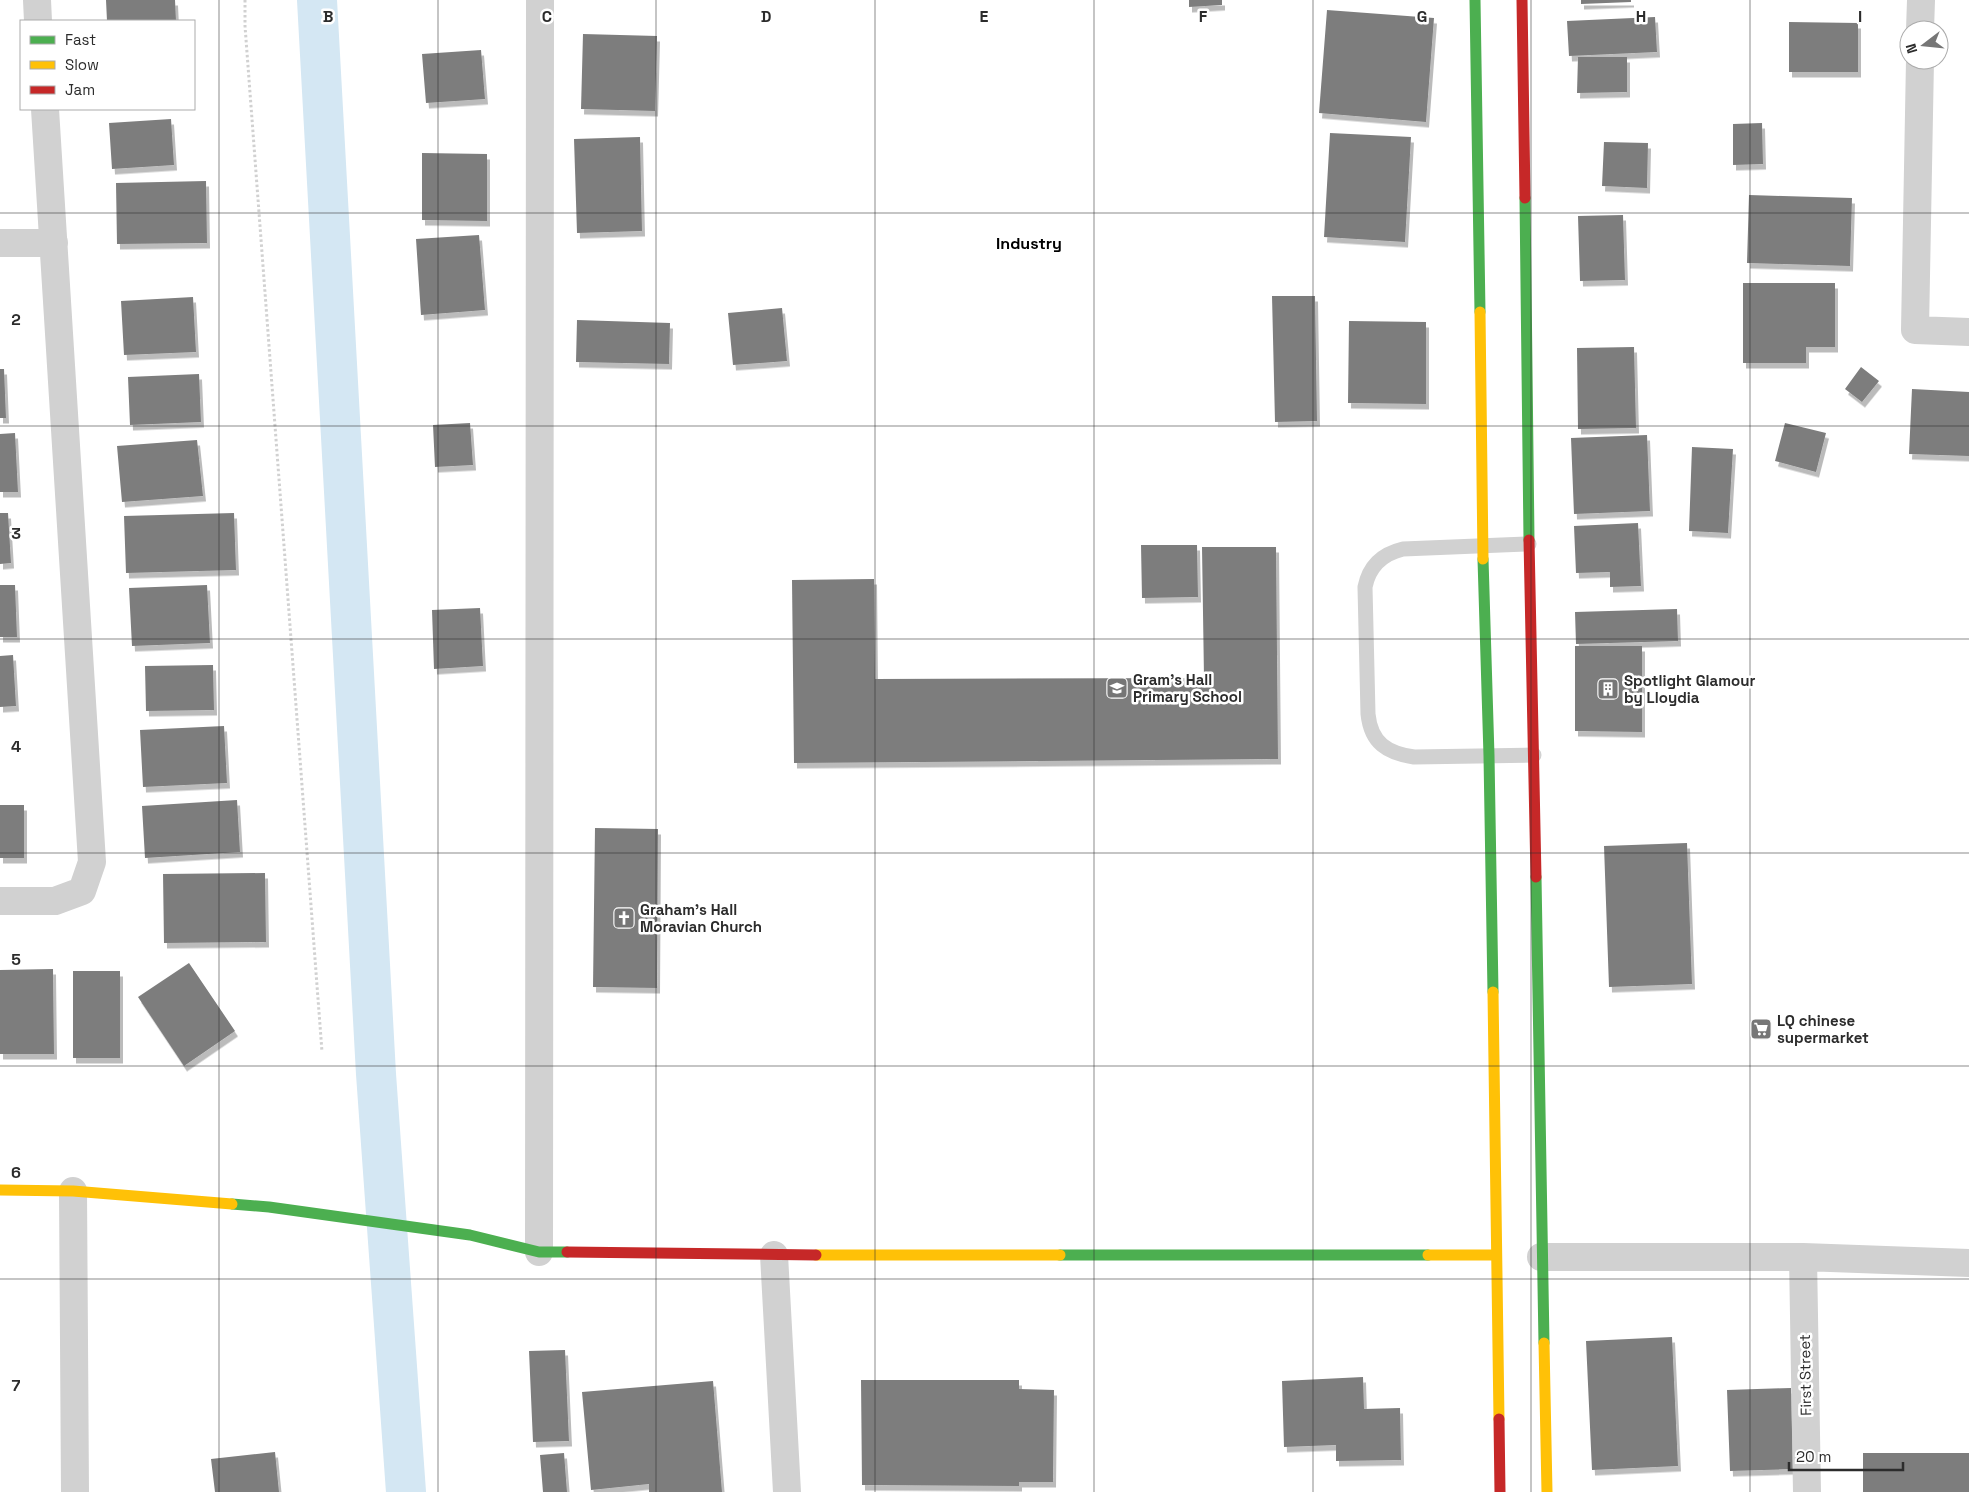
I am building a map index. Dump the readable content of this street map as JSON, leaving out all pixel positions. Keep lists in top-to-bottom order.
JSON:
{
  "streets": {
    "street": ["First Street"]
  },
  "districts": ["Industry"],
  "places": {
    "school or university": ["Gram's Hall Primary School"],
    "building": ["Spotlight Glamour by Lloydia"],
    "church": ["Graham's Hall Moravian Church"],
    "supermarket": ["LQ chinese supermarket"]
  },
  "legend": ["Fast", "Slow", "Jam"],
  "scale_bar": "20 m",
  "north": "left",
  "grid": {
    "columns": [
      "B",
      "C",
      "D",
      "E",
      "F",
      "G",
      "H",
      "I"
    ],
    "rows": [
      "2",
      "3",
      "4",
      "5",
      "6",
      "7"
    ]
  }
}
